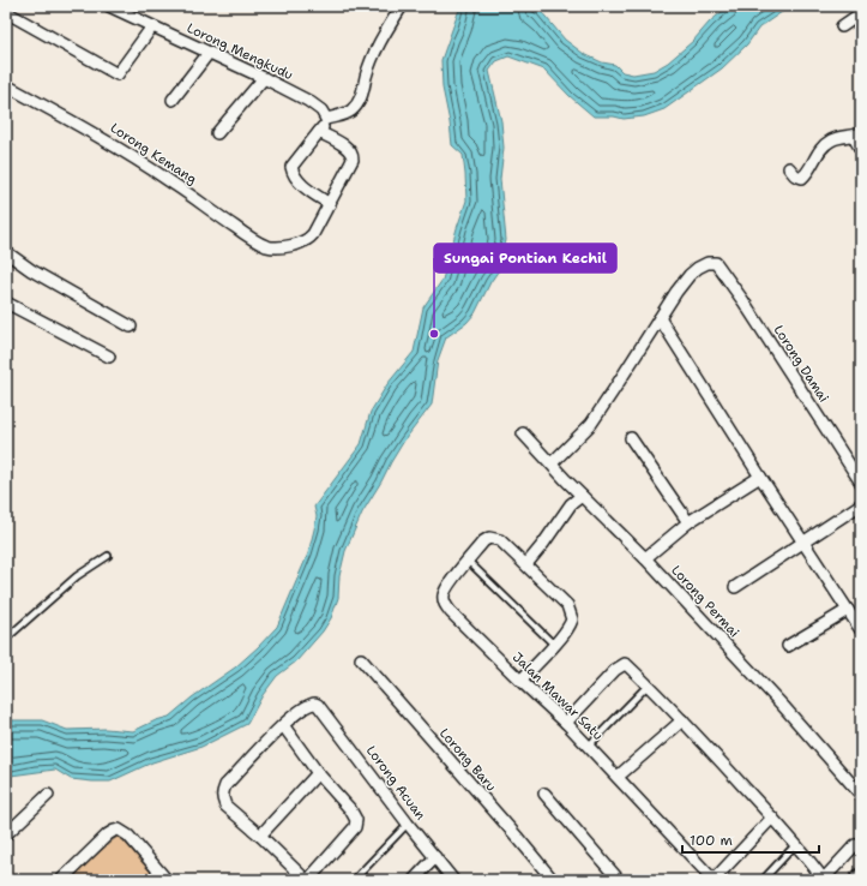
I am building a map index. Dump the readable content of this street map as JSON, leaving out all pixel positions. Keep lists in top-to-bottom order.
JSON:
{
  "streets": {
    "street": [
      "Lorong Mengkudu",
      "Lorong Kemang",
      "Lorong Damai",
      "Lorong Permai",
      "Jalan Mawar Satu",
      "Lorong Baru",
      "Lorong Acuan"
    ]
  },
  "places": ["Sungai Pontian Kechil"],
  "scale_bar": "100 m"
}
